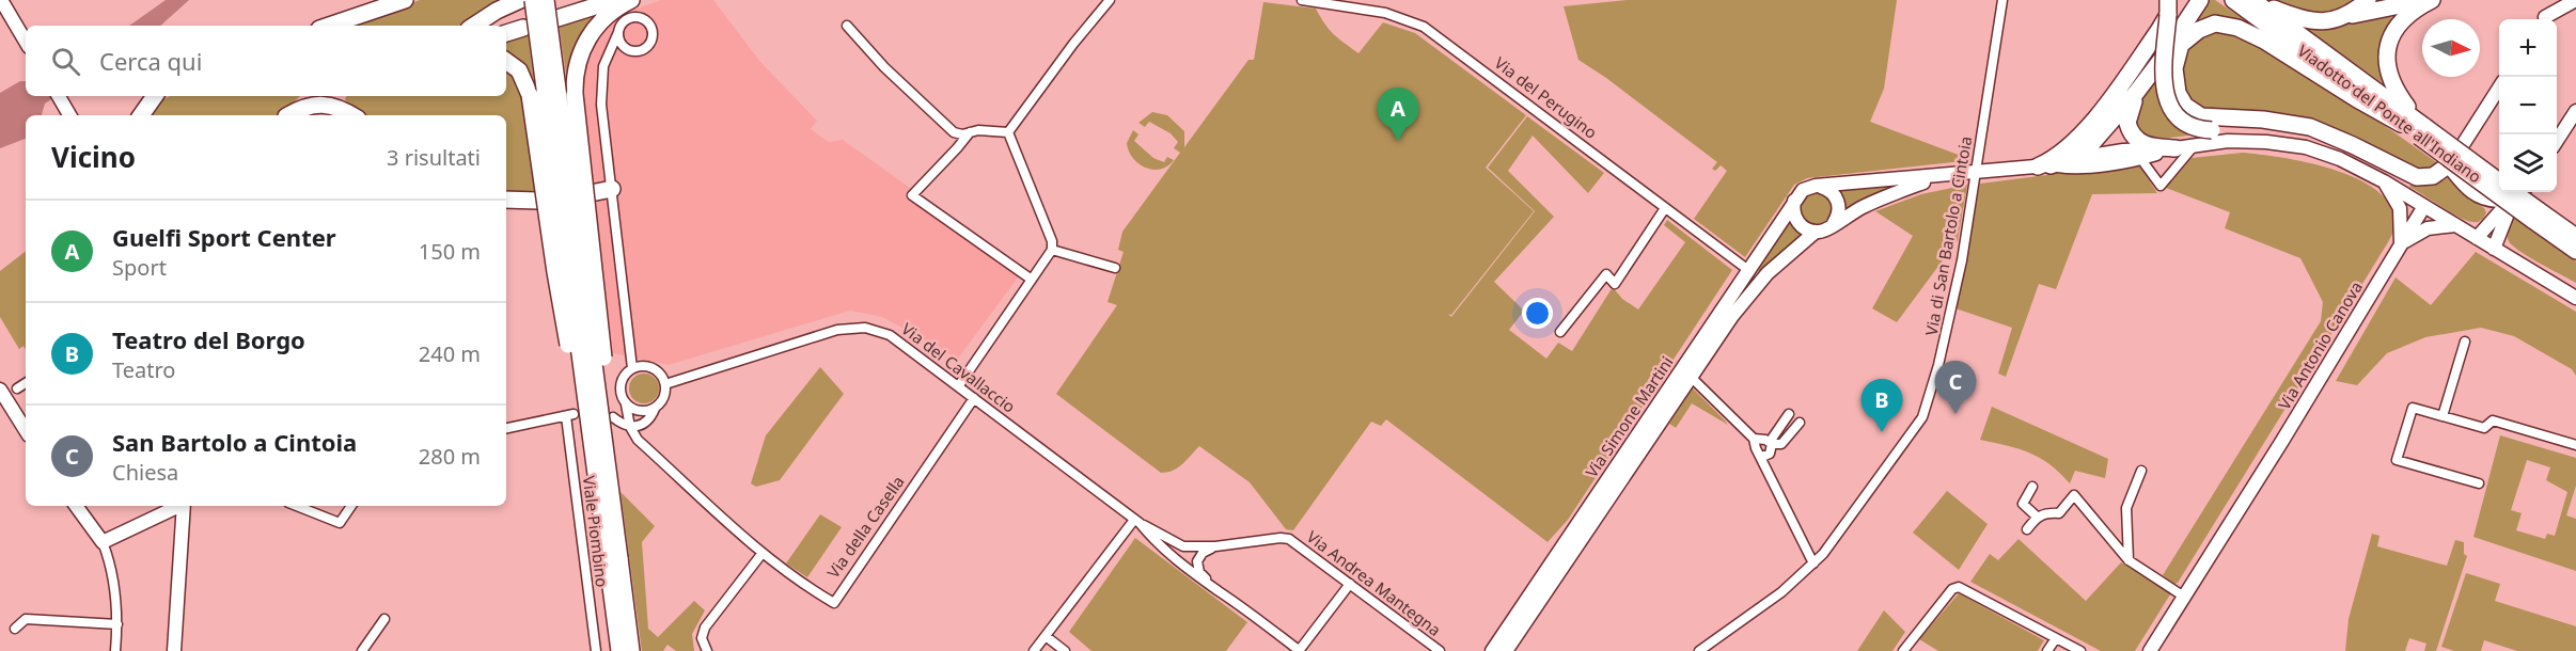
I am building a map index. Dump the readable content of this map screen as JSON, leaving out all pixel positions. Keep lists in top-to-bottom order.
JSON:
{
  "streets": {
    "highway": ["Viadotto del Ponte all'Indiano"],
    "street": [
      "Via del Perugino",
      "Via di San Bartolo a Cintoia",
      "Via Antonio Canova",
      "Via del Cavallaccio",
      "Via Simone Martini",
      "Via della Casella",
      "Viale Piombino",
      "Via Andrea Mantegna"
    ]
  },
  "crossings": [
    ["Via del Perugino", "Via Simone Martini"],
    ["Via di San Bartolo a Cintoia", "Via Simone Martini"],
    ["Via Antonio Canova", "Via Simone Martini"],
    ["Via del Cavallaccio", "Via della Casella"],
    ["Via del Cavallaccio", "Via Andrea Mantegna"]
  ],
  "north": "right",
  "page": {
    "map_buttons": ["+", "−"],
    "search": "Cerca qui",
    "pins": ["A", "C", "B"],
    "heading": ["Vicino", "3 risultati"],
    "list": [
      {
        "mark": "A",
        "name": "Guelfi Sport Center",
        "note": "Sport",
        "value": "150 m"
      },
      {
        "mark": "B",
        "name": "Teatro del Borgo",
        "note": "Teatro",
        "value": "240 m"
      },
      {
        "mark": "C",
        "name": "San Bartolo a Cintoia",
        "note": "Chiesa",
        "value": "280 m"
      }
    ]
  }
}
